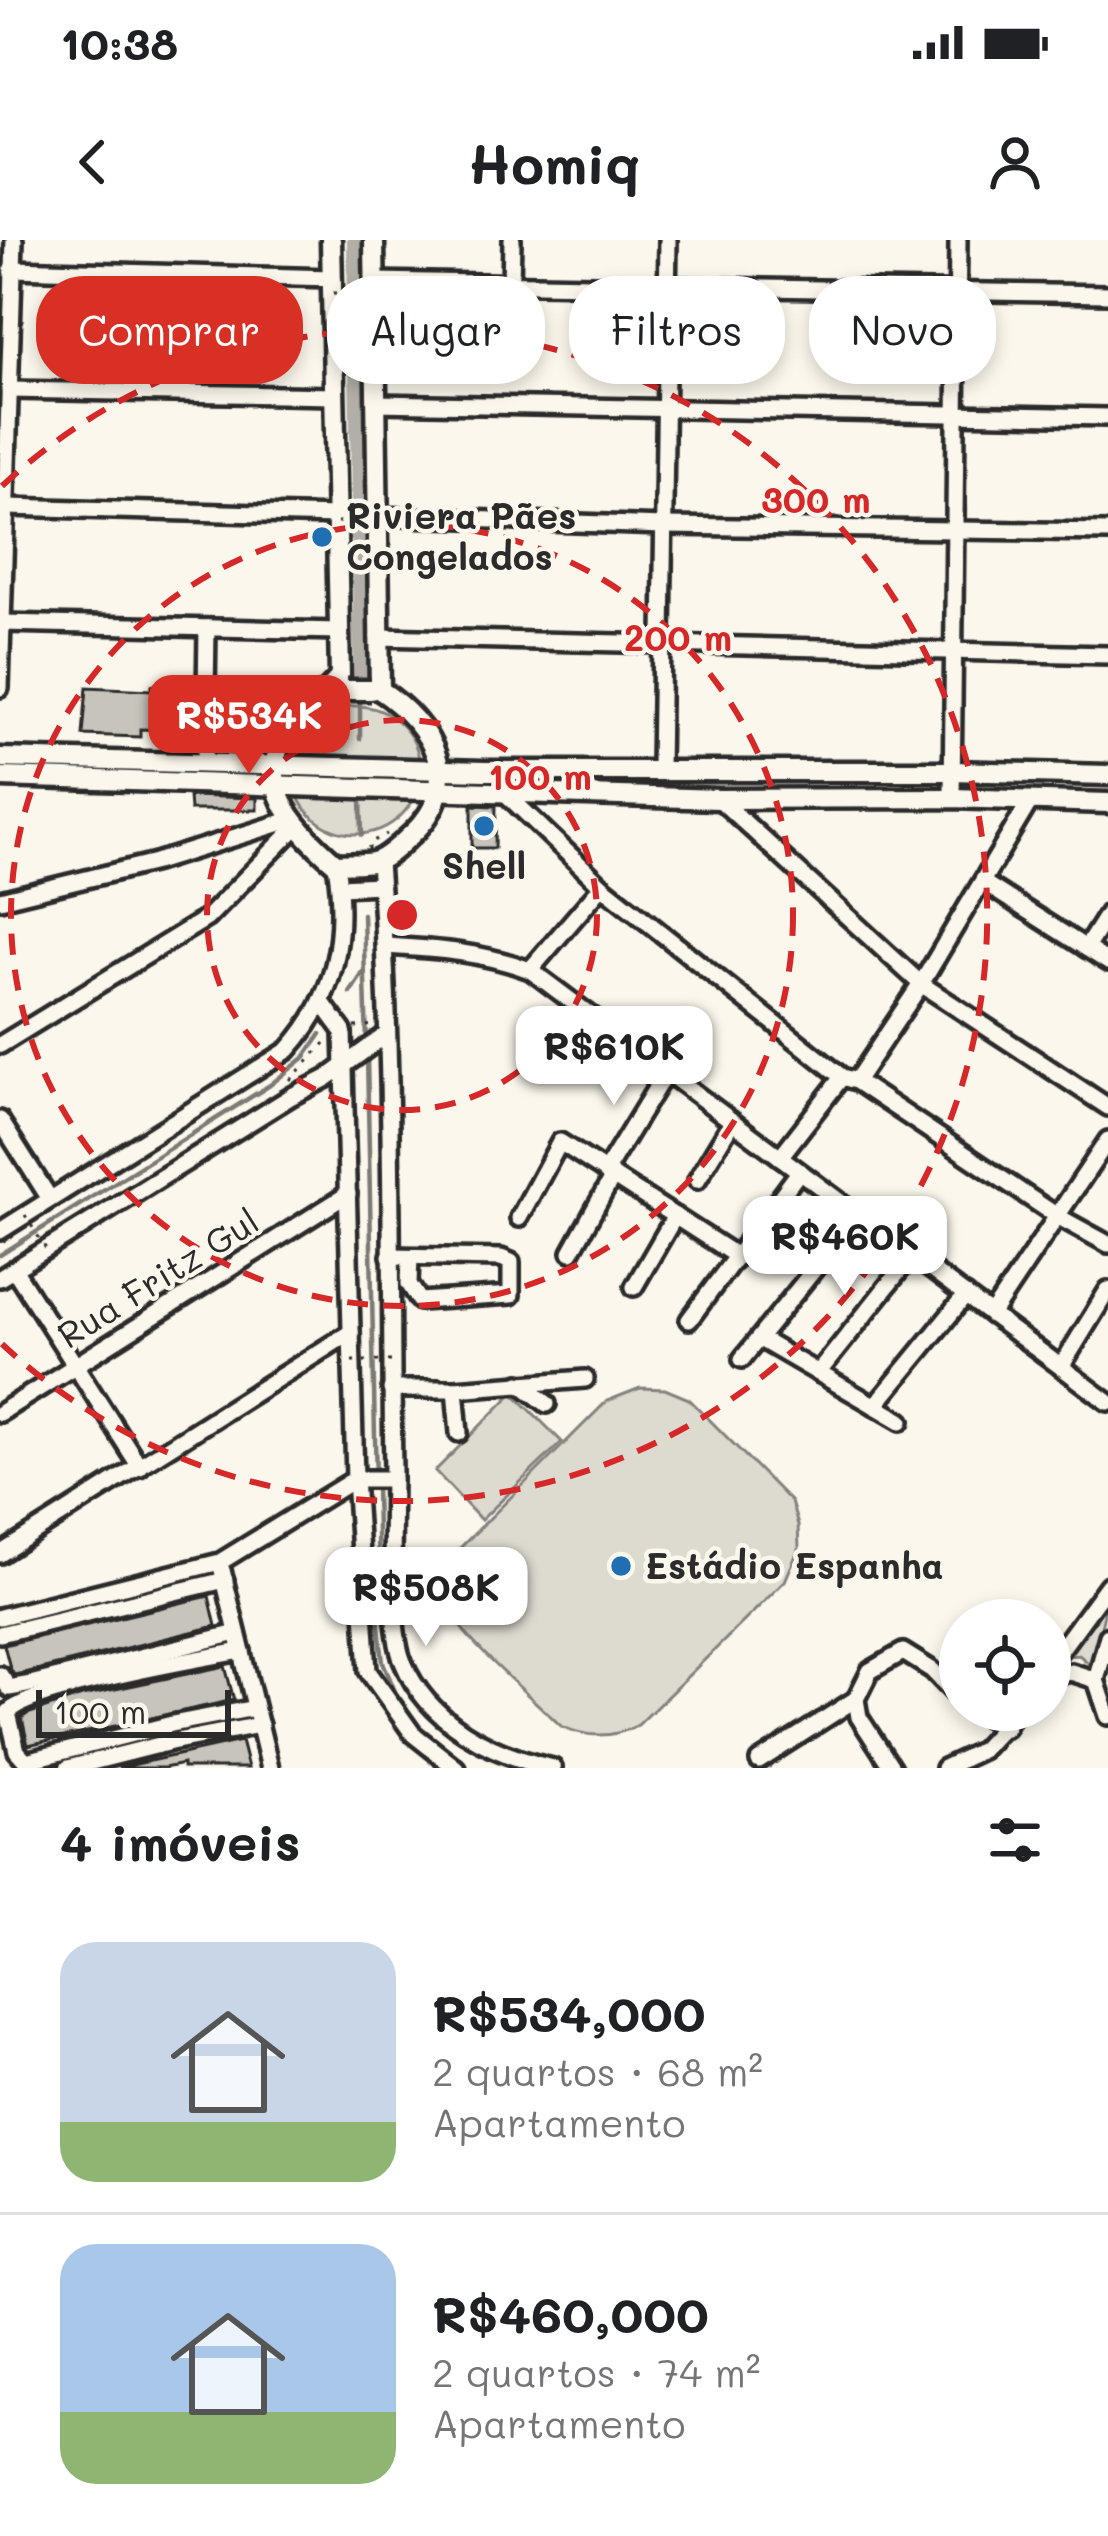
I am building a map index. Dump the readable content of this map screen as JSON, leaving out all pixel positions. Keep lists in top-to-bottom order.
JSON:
{
  "streets": {
    "street": ["Rua Fritz Gul"]
  },
  "places": ["Riviera Pães Congelados", "Shell", "Estádio Espanha"],
  "scale_bar": "100 m",
  "page": {
    "status": "10:38",
    "header": "Homiq",
    "chip": [
      "Comprar",
      "Alugar",
      "Filtros",
      "Novo"
    ],
    "price": [
      "R$534K",
      "R$610K",
      "R$460K",
      "R$508K"
    ],
    "scale": "100 m",
    "heading": "4 imóveis",
    "list": [
      {
        "name": "R$534,000",
        "note": "2 quartos · 68 m² · Apartamento"
      },
      {
        "name": "R$460,000",
        "note": "2 quartos · 74 m² · Apartamento"
      }
    ]
  },
  "rings": ["300 m", "200 m", "100 m"]
}
